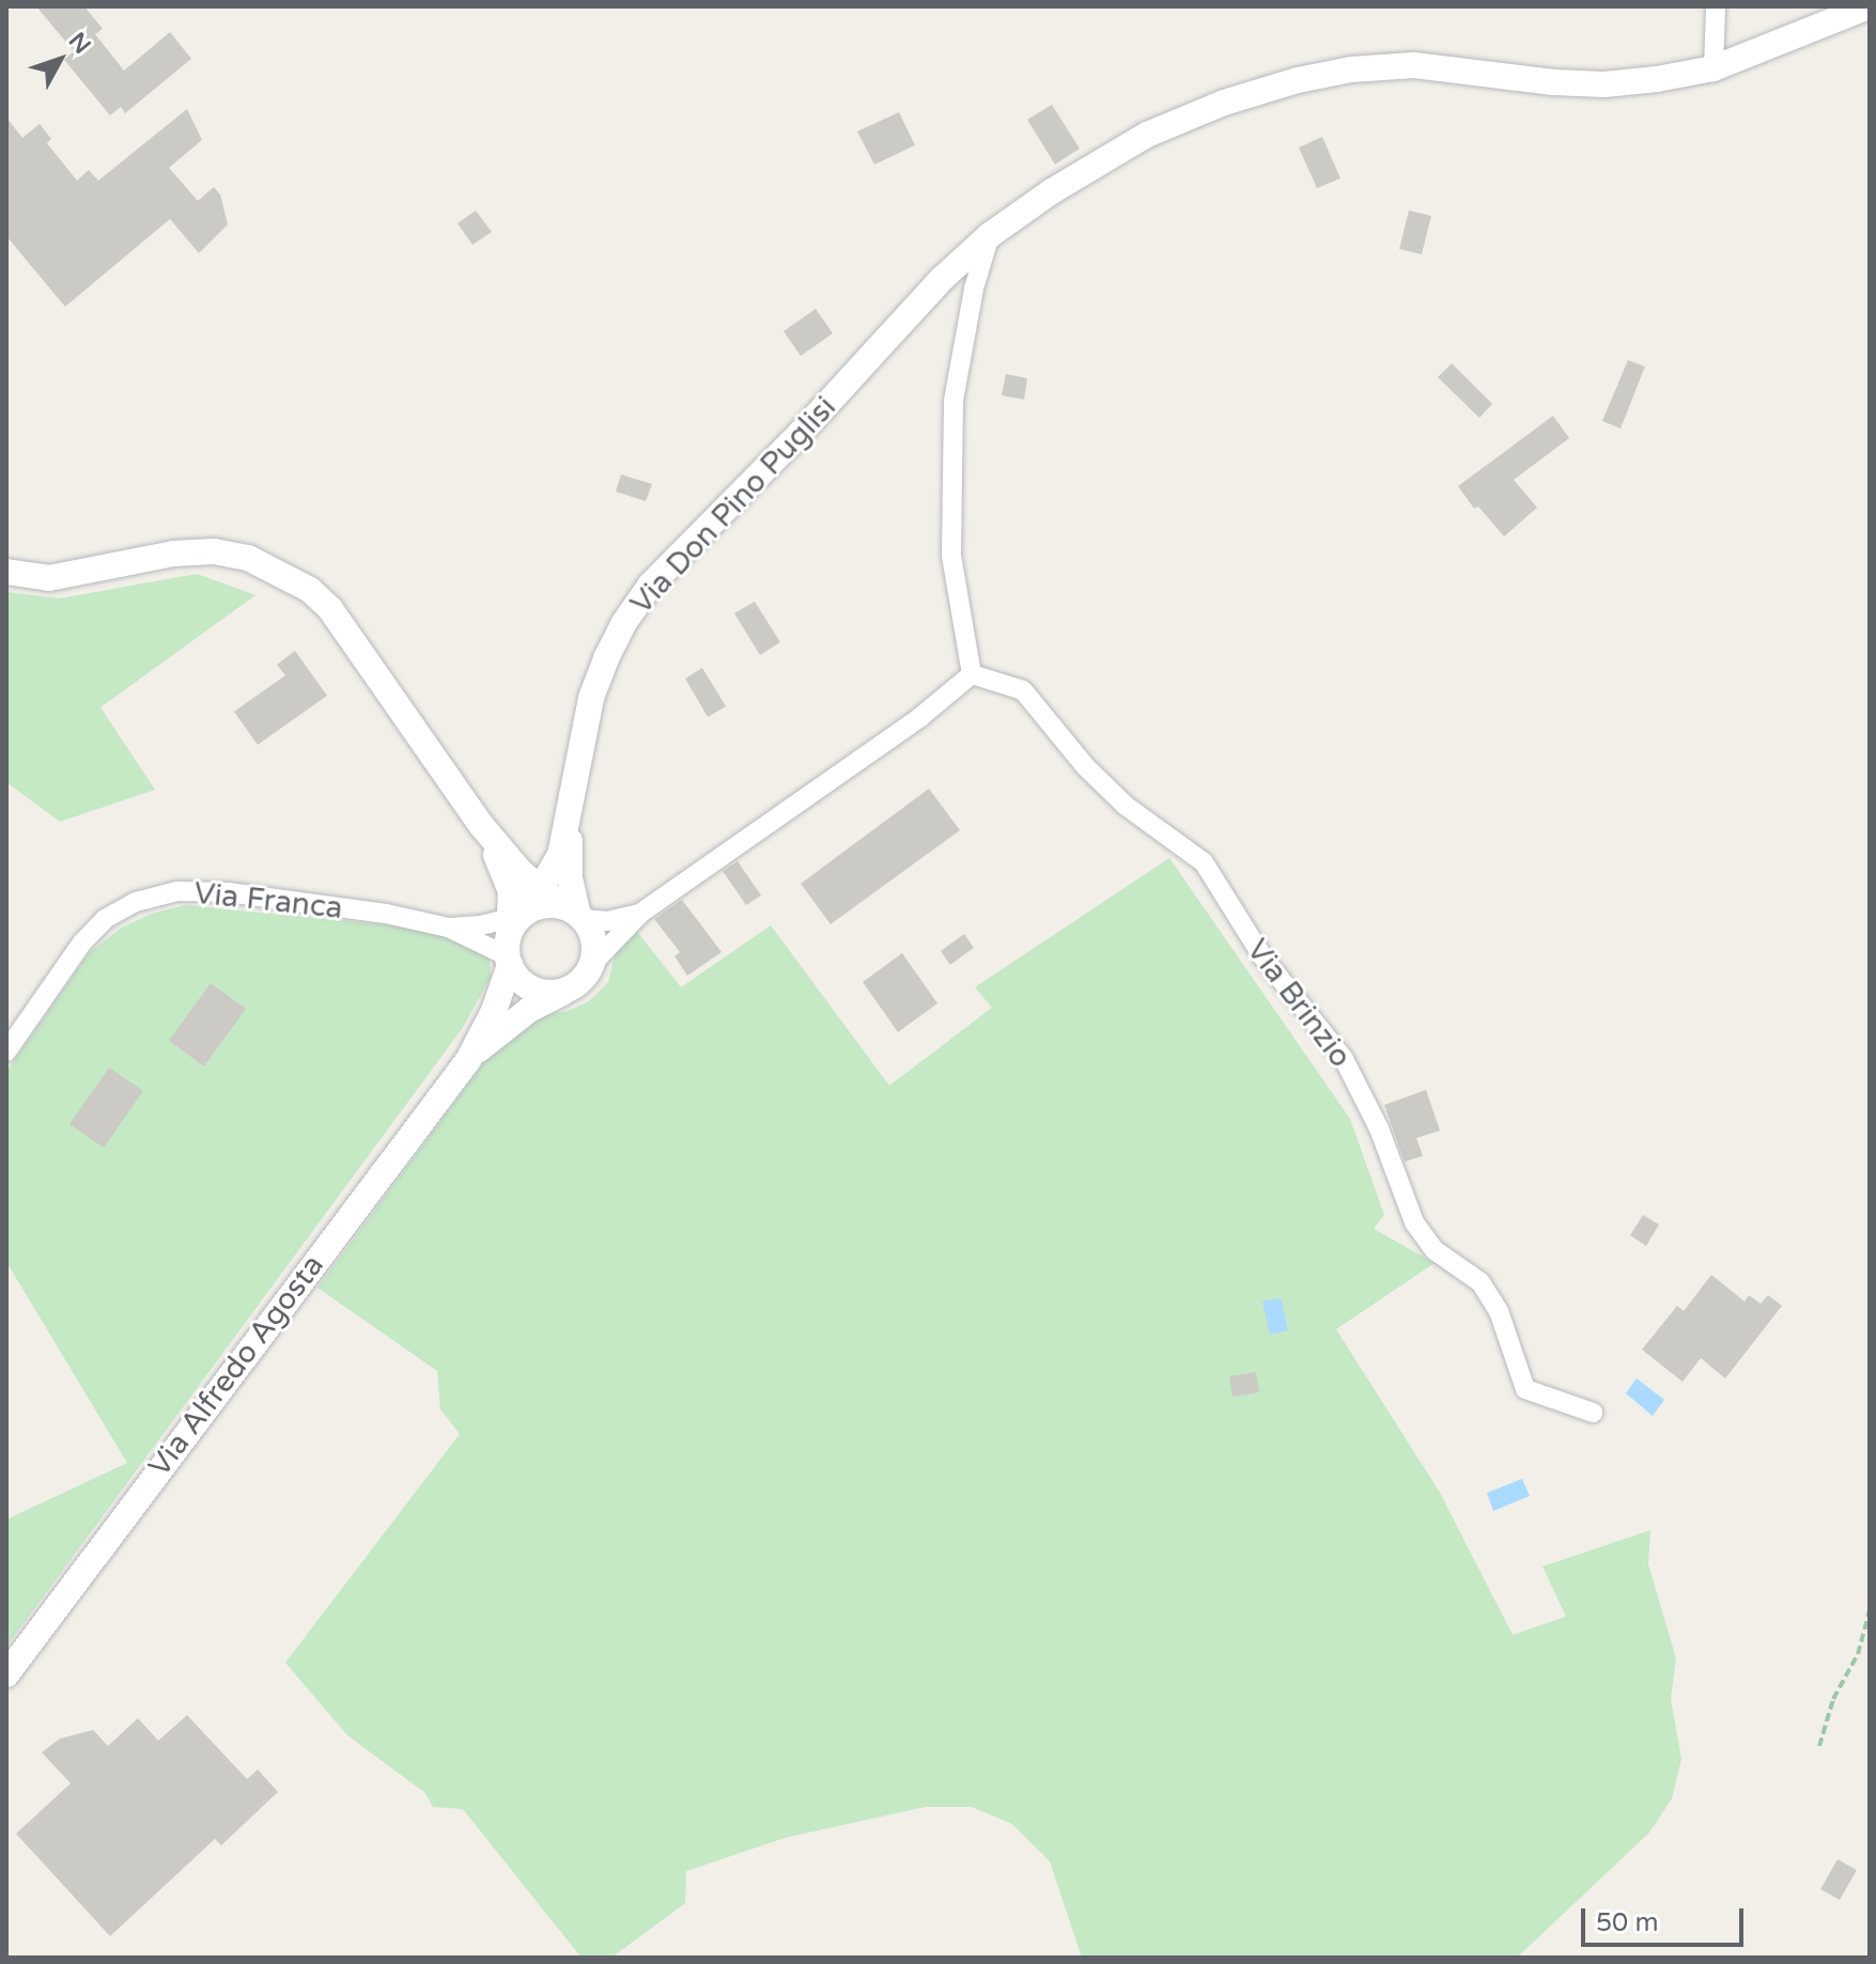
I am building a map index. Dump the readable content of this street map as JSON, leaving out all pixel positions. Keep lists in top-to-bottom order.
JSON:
{
  "streets": {
    "street": [
      "Via Don Pino Puglisi",
      "Via Franca",
      "Via Brinzio",
      "Via Alfredo Agosta"
    ]
  },
  "crossings": [
    ["Via Don Pino Puglisi", "Via Alfredo Agosta"]
  ],
  "scale_bar": "50 m",
  "north": "top right"
}
